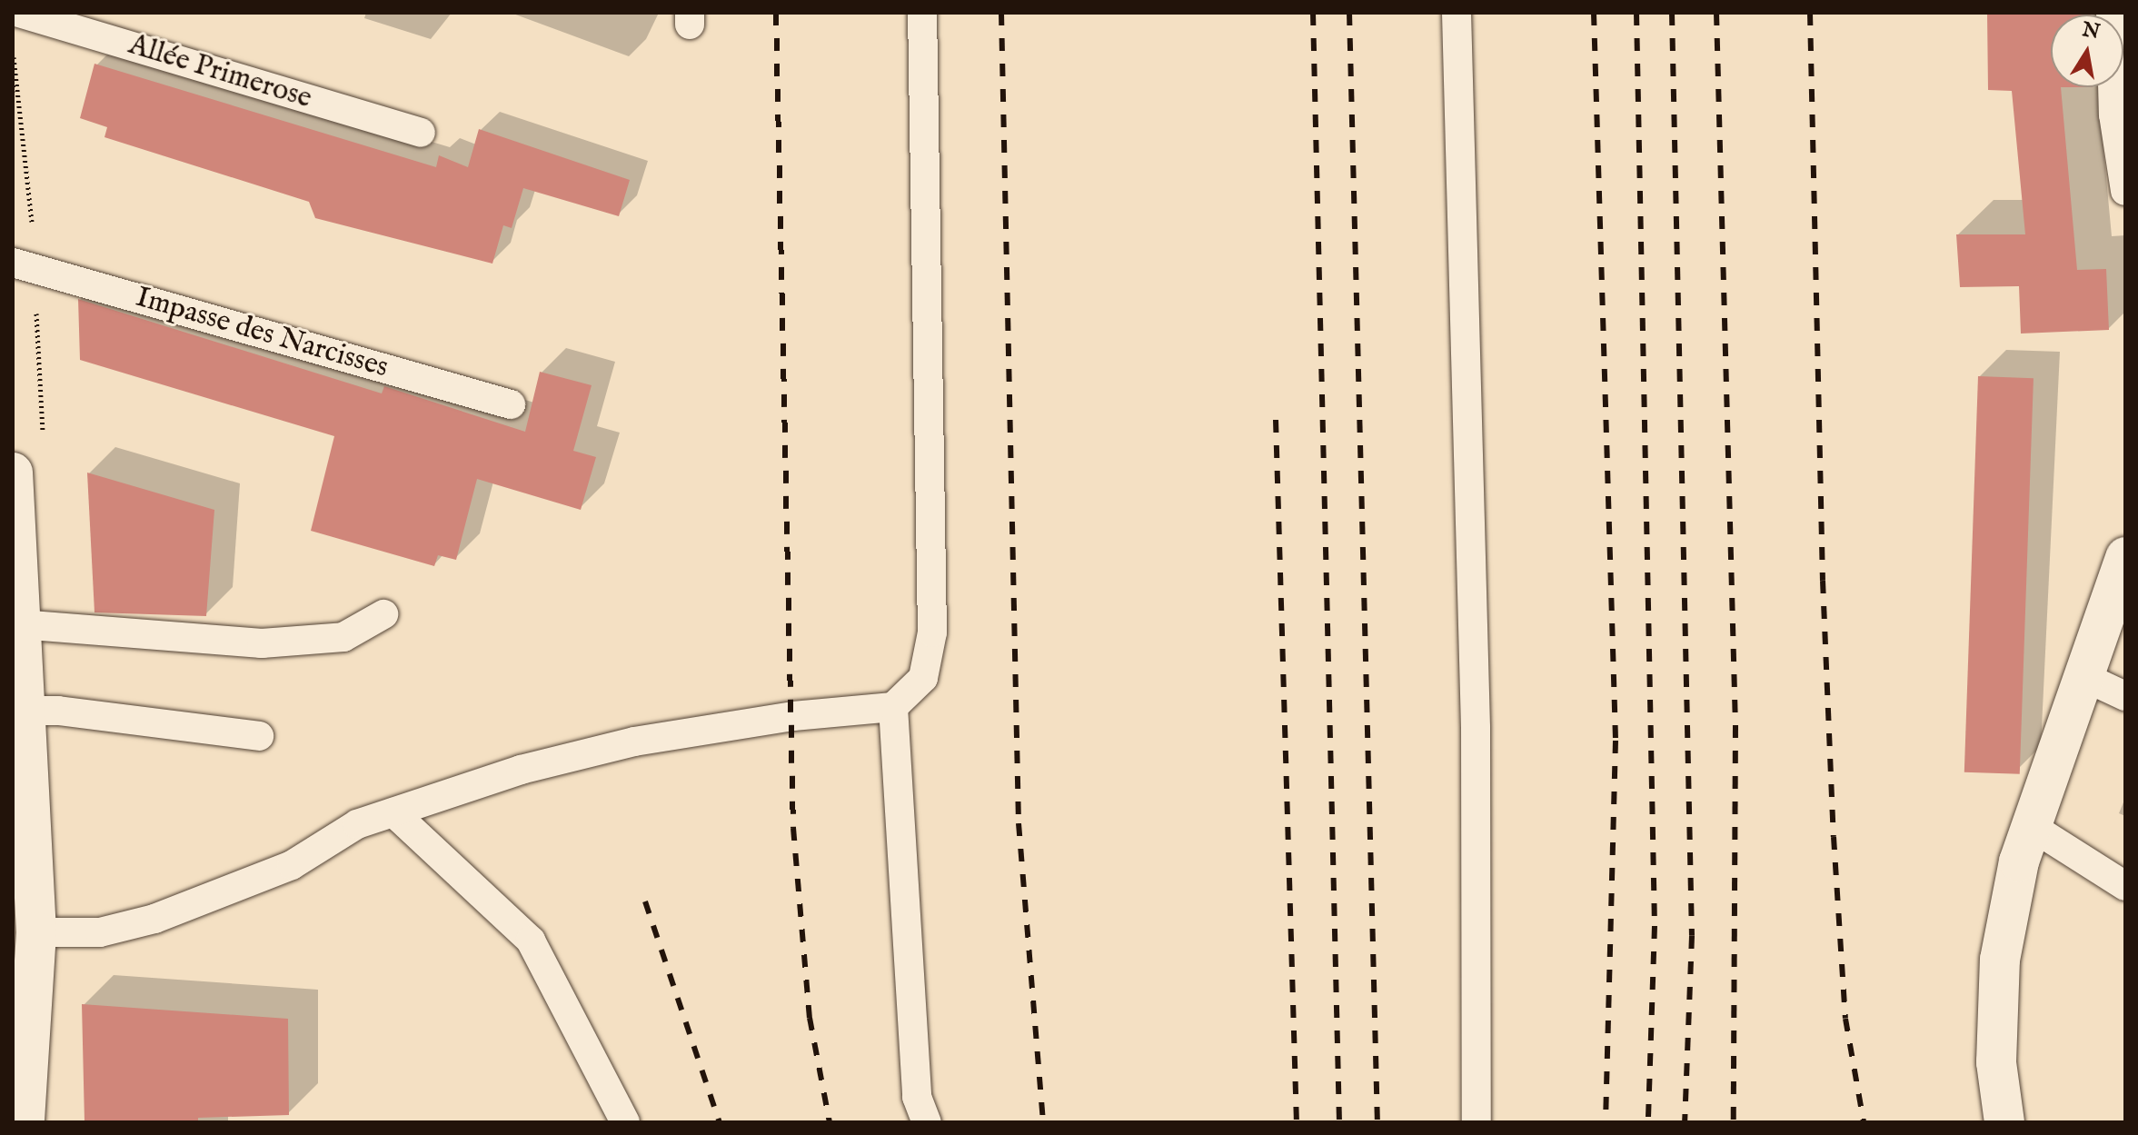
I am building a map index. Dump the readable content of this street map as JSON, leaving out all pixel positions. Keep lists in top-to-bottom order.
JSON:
{
  "streets": {
    "lane": ["Allée Primerose", "Impasse des Narcisses"]
  },
  "north": "top"
}
